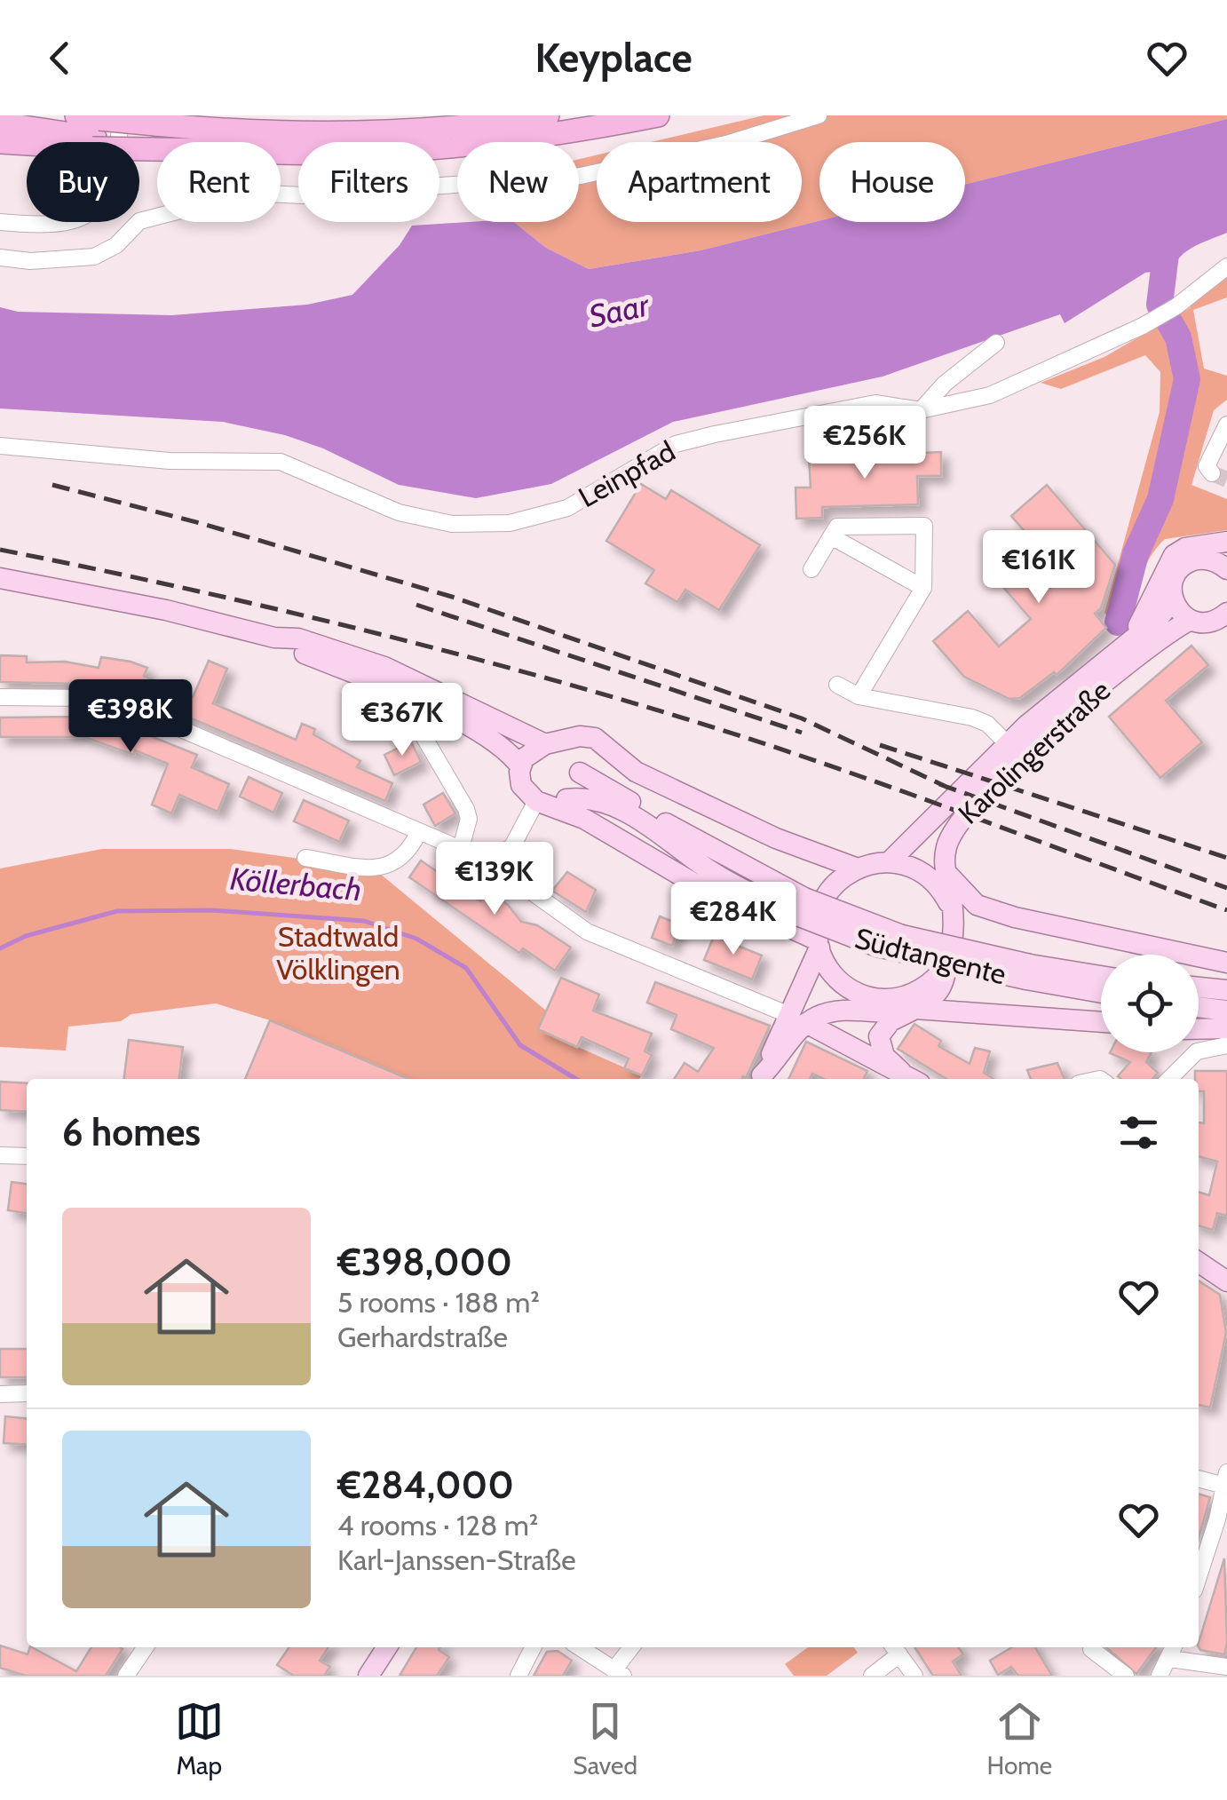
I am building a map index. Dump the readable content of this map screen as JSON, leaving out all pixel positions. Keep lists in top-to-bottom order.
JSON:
{
  "streets": {
    "main road": ["Karolingerstraße", "Südtangente"],
    "street": ["Leinpfad"]
  },
  "water": ["Saar", "Köllerbach"],
  "parks": ["Stadtwald Völklingen"],
  "page": {
    "header": "Keyplace",
    "chip": [
      "Buy",
      "Rent",
      "Filters",
      "New",
      "Apartment",
      "House"
    ],
    "price": [
      "€256K",
      "€161K",
      "€398K",
      "€367K",
      "€139K",
      "€284K"
    ],
    "heading": "6 homes",
    "list": [
      {
        "name": "€398,000",
        "note": "5 rooms · 188 m² · Gerhardstraße"
      },
      {
        "name": "€284,000",
        "note": "4 rooms · 128 m² · Karl-Janssen-Straße"
      }
    ],
    "tabs": ["Map", "Saved", "Home"]
  }
}
